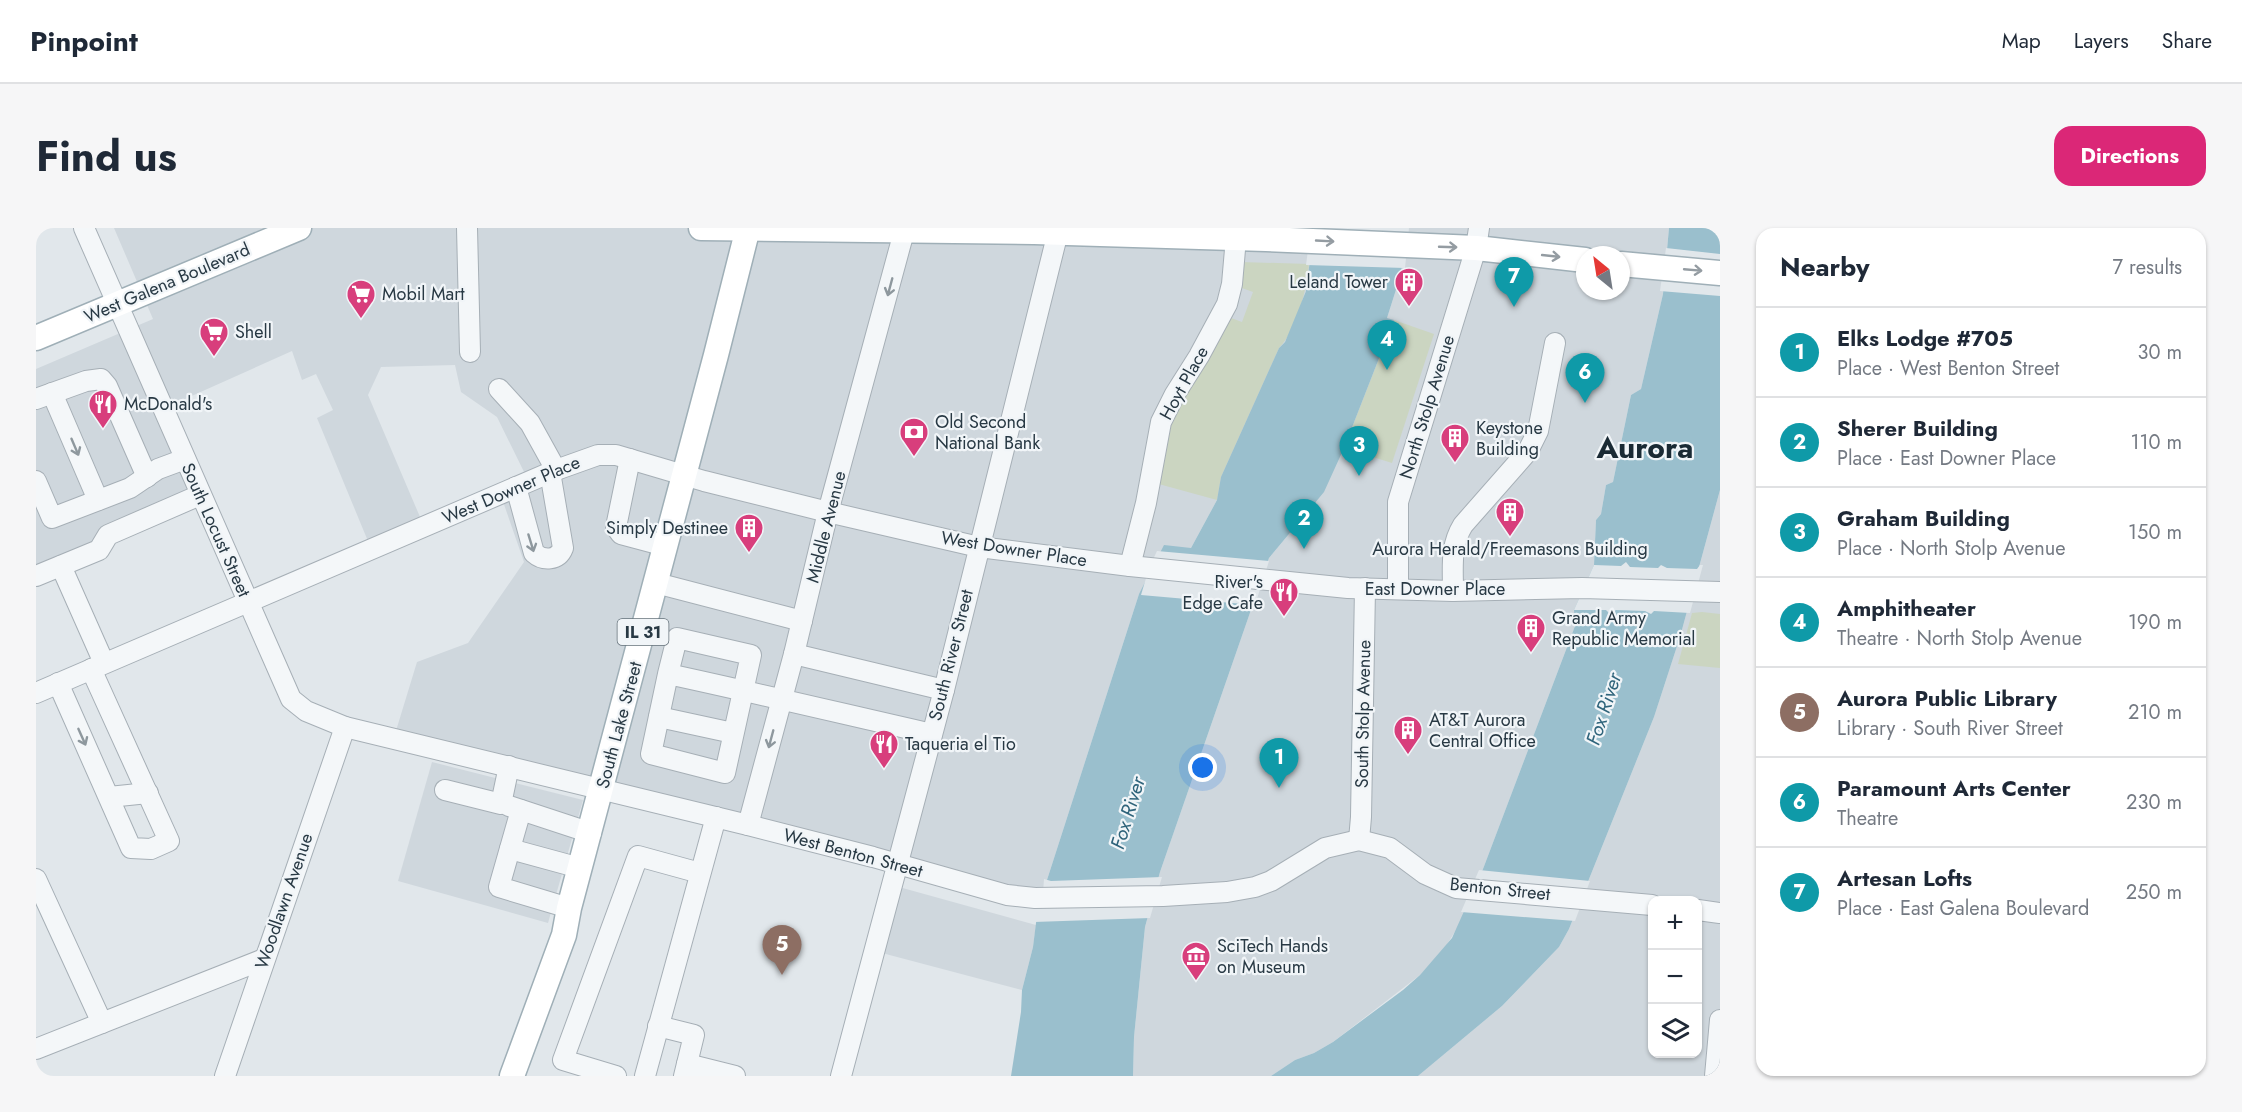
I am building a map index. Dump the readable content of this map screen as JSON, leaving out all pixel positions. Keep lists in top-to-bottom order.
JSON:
{
  "streets": {
    "main road": ["West Galena Boulevard", "IL 31", "South Lake Street"],
    "street": [
      "Hoyt Place",
      "North Stolp Avenue",
      "West Downer Place",
      "Middle Avenue",
      "South Locust Street",
      "East Downer Place",
      "South River Street",
      "South Stolp Avenue",
      "West Benton Street",
      "Benton Street",
      "Woodlawn Avenue"
    ]
  },
  "crossings": [
    ["West Galena Boulevard", "South Locust Street"],
    ["Hoyt Place", "West Downer Place"],
    ["North Stolp Avenue", "East Downer Place"],
    ["West Downer Place", "Middle Avenue"],
    ["West Downer Place", "South Locust Street"],
    ["West Downer Place", "East Downer Place"],
    ["West Downer Place", "South River Street"],
    ["West Downer Place", "South Lake Street"],
    ["Middle Avenue", "West Benton Street"],
    ["South Locust Street", "West Benton Street"],
    ["South Locust Street", "Woodlawn Avenue"],
    ["East Downer Place", "South Stolp Avenue"],
    ["South River Street", "West Benton Street"],
    ["South Stolp Avenue", "West Benton Street"],
    ["South Stolp Avenue", "Benton Street"],
    ["South Lake Street", "West Benton Street"],
    ["West Benton Street", "Benton Street"],
    ["West Benton Street", "Woodlawn Avenue"]
  ],
  "one_way": ["Middle Avenue"],
  "districts": ["Aurora"],
  "water": ["Fox River"],
  "places": {
    "building": [
      "Leland Tower",
      "Keystone Building",
      "Aurora Herald/Freemasons Building",
      "Simply Destinee",
      "Grand Army Republic Memorial",
      "AT&T Aurora Central Office"
    ],
    "supermarket": ["Mobil Mart", "Shell"],
    "restaurant": ["McDonald's", "River's Edge Cafe", "Taqueria el Tio"],
    "bank": ["Old Second National Bank"],
    "museum": ["SciTech Hands on Museum"]
  },
  "north": "top left",
  "page": {
    "header": "Pinpoint",
    "nav": ["Map", "Layers", "Share"],
    "title": "Find us",
    "buttons": "Directions",
    "heading": ["Nearby", "7 results"],
    "pins": [
      "7",
      "4",
      "6",
      "3",
      "2",
      "1",
      "5"
    ],
    "list": [
      {
        "mark": "1",
        "name": "Elks Lodge #705",
        "note": "Place · West Benton Street",
        "value": "30 m"
      },
      {
        "mark": "2",
        "name": "Sherer Building",
        "note": "Place · East Downer Place",
        "value": "110 m"
      },
      {
        "mark": "3",
        "name": "Graham Building",
        "note": "Place · North Stolp Avenue",
        "value": "150 m"
      },
      {
        "mark": "4",
        "name": "Amphitheater",
        "note": "Theatre · North Stolp Avenue",
        "value": "190 m"
      },
      {
        "mark": "5",
        "name": "Aurora Public Library",
        "note": "Library · South River Street",
        "value": "210 m"
      },
      {
        "mark": "6",
        "name": "Paramount Arts Center",
        "note": "Theatre",
        "value": "230 m"
      },
      {
        "mark": "7",
        "name": "Artesan Lofts",
        "note": "Place · East Galena Boulevard",
        "value": "250 m"
      }
    ],
    "map_buttons": ["+", "−"]
  }
}
